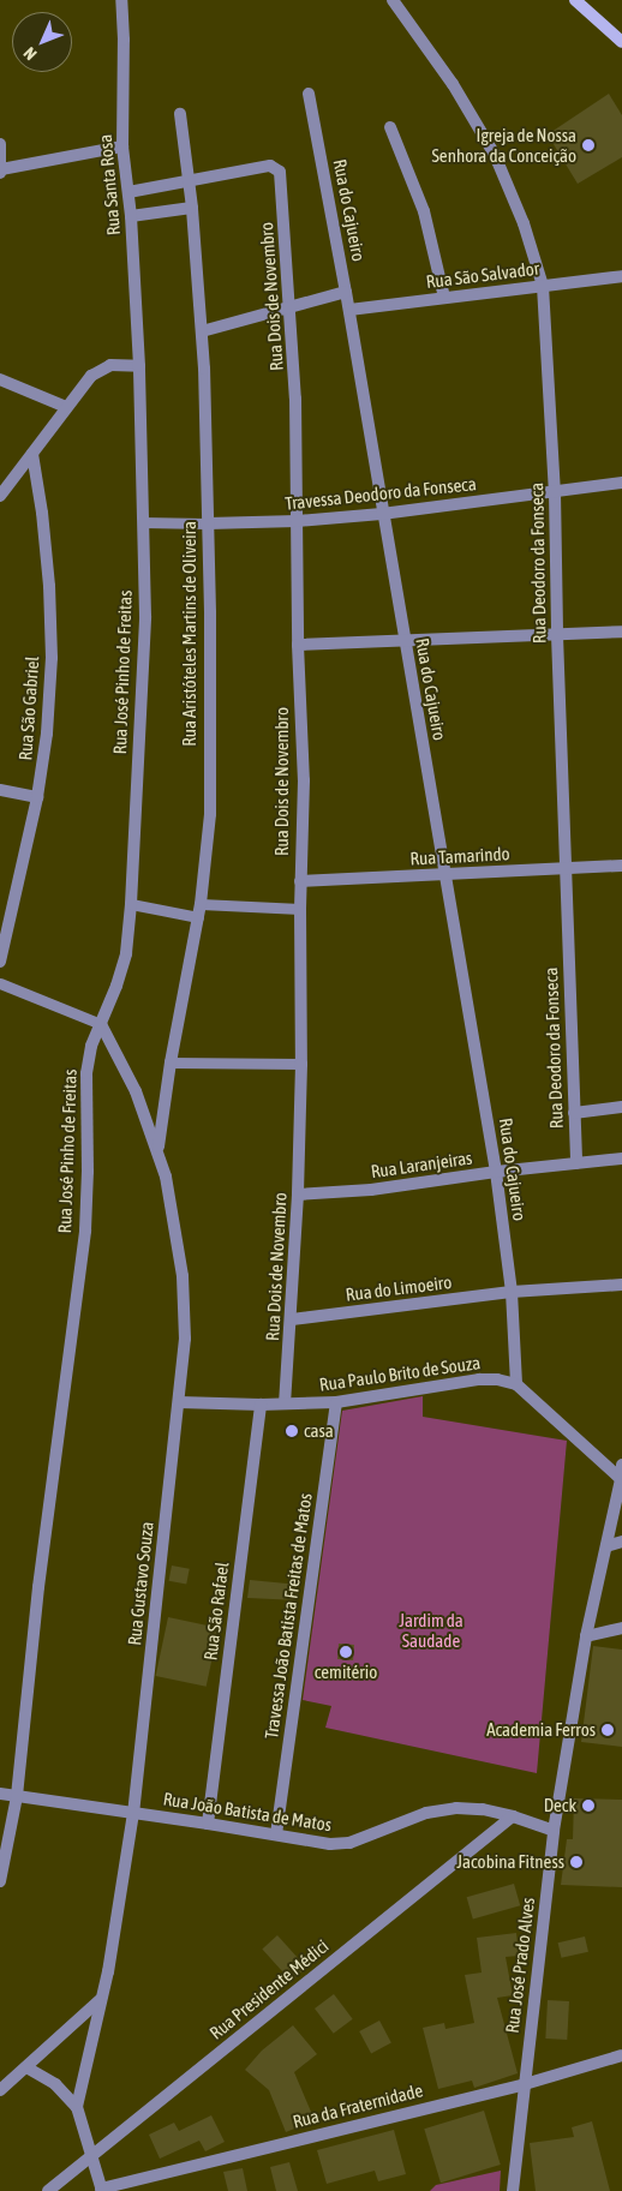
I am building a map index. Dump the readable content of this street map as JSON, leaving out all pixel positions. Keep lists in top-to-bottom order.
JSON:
{
  "streets": {
    "street": [
      "Rua Santa Rosa",
      "Rua do Cajueiro",
      "Rua São Salvador",
      "Rua Dois de Novembro",
      "Travessa Deodoro da Fonseca",
      "Rua Deodoro da Fonseca",
      "Rua Aristóteles Martins de Oliveira",
      "Rua José Pinho de Freitas",
      "Rua São Gabriel",
      "Rua Tamarindo",
      "Rua Laranjeiras",
      "Rua do Limoeiro",
      "Rua Paulo Brito de Souza",
      "Rua Gustavo Souza",
      "Rua São Rafael",
      "Travessa João Batista Freitas de Matos",
      "Rua João Batista de Matos",
      "Rua José Prado Alves",
      "Rua Presidente Médici",
      "Rua da Fraternidade"
    ]
  },
  "crossings": [
    ["Rua Santa Rosa", "Rua José Pinho de Freitas"],
    ["Rua do Cajueiro", "Rua São Salvador"],
    ["Rua do Cajueiro", "Travessa Deodoro da Fonseca"],
    ["Rua do Cajueiro", "Rua Tamarindo"],
    ["Rua do Cajueiro", "Rua Laranjeiras"],
    ["Rua do Cajueiro", "Rua do Limoeiro"],
    ["Rua do Cajueiro", "Rua Paulo Brito de Souza"],
    ["Rua São Salvador", "Rua Deodoro da Fonseca"],
    ["Rua Dois de Novembro", "Travessa Deodoro da Fonseca"],
    ["Rua Dois de Novembro", "Rua Aristóteles Martins de Oliveira"],
    ["Rua Dois de Novembro", "Rua Tamarindo"],
    ["Rua Dois de Novembro", "Rua Laranjeiras"],
    ["Rua Dois de Novembro", "Rua do Limoeiro"],
    ["Rua Dois de Novembro", "Rua Paulo Brito de Souza"],
    ["Travessa Deodoro da Fonseca", "Rua Deodoro da Fonseca"],
    ["Travessa Deodoro da Fonseca", "Rua Aristóteles Martins de Oliveira"],
    ["Travessa Deodoro da Fonseca", "Rua José Pinho de Freitas"],
    ["Rua Deodoro da Fonseca", "Rua Tamarindo"],
    ["Rua Deodoro da Fonseca", "Rua Laranjeiras"],
    ["Rua Aristóteles Martins de Oliveira", "Rua Gustavo Souza"],
    ["Rua José Pinho de Freitas", "Rua Gustavo Souza"],
    ["Rua José Pinho de Freitas", "Rua João Batista de Matos"],
    ["Rua Paulo Brito de Souza", "Rua Gustavo Souza"],
    ["Rua Paulo Brito de Souza", "Rua São Rafael"],
    ["Rua Paulo Brito de Souza", "Travessa João Batista Freitas de Matos"],
    ["Rua Gustavo Souza", "Rua João Batista de Matos"],
    ["Rua São Rafael", "Rua João Batista de Matos"],
    ["Travessa João Batista Freitas de Matos", "Rua João Batista de Matos"],
    ["Rua João Batista de Matos", "Rua José Prado Alves"],
    ["Rua João Batista de Matos", "Rua Presidente Médici"],
    ["Rua José Prado Alves", "Rua da Fraternidade"]
  ],
  "parks": ["Jardim da Saudade"],
  "places": [
    "Igreja de Nossa Senhora da Conceição",
    "casa",
    "cemitério",
    "Academia Ferros",
    "Deck",
    "Jacobina Fitness"
  ],
  "north": "bottom left"
}
